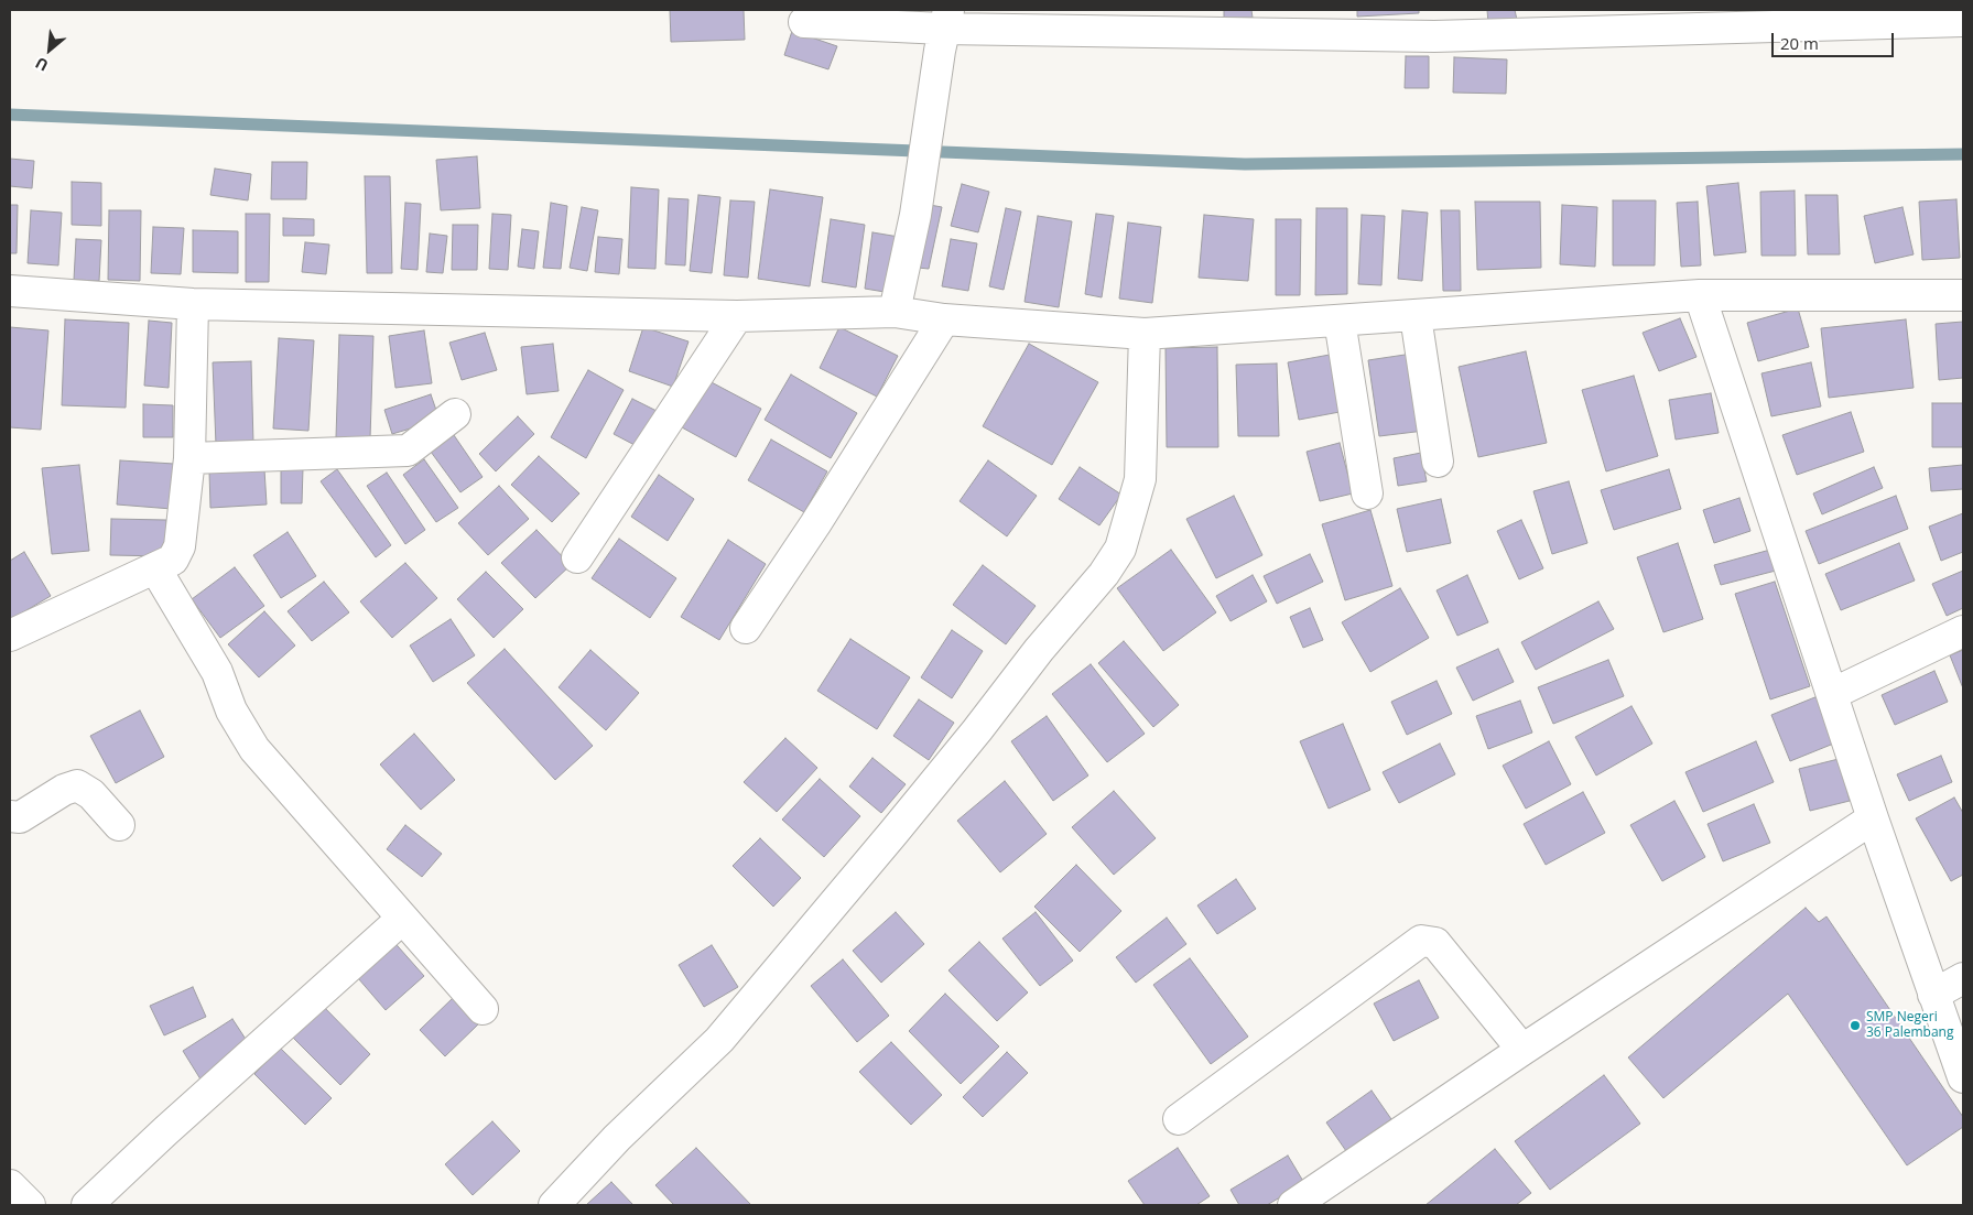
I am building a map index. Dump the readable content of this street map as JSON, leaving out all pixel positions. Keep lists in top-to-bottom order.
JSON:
{
  "places": ["SMP Negeri 36 Palembang"],
  "scale_bar": "20 m",
  "north": "bottom left"
}
